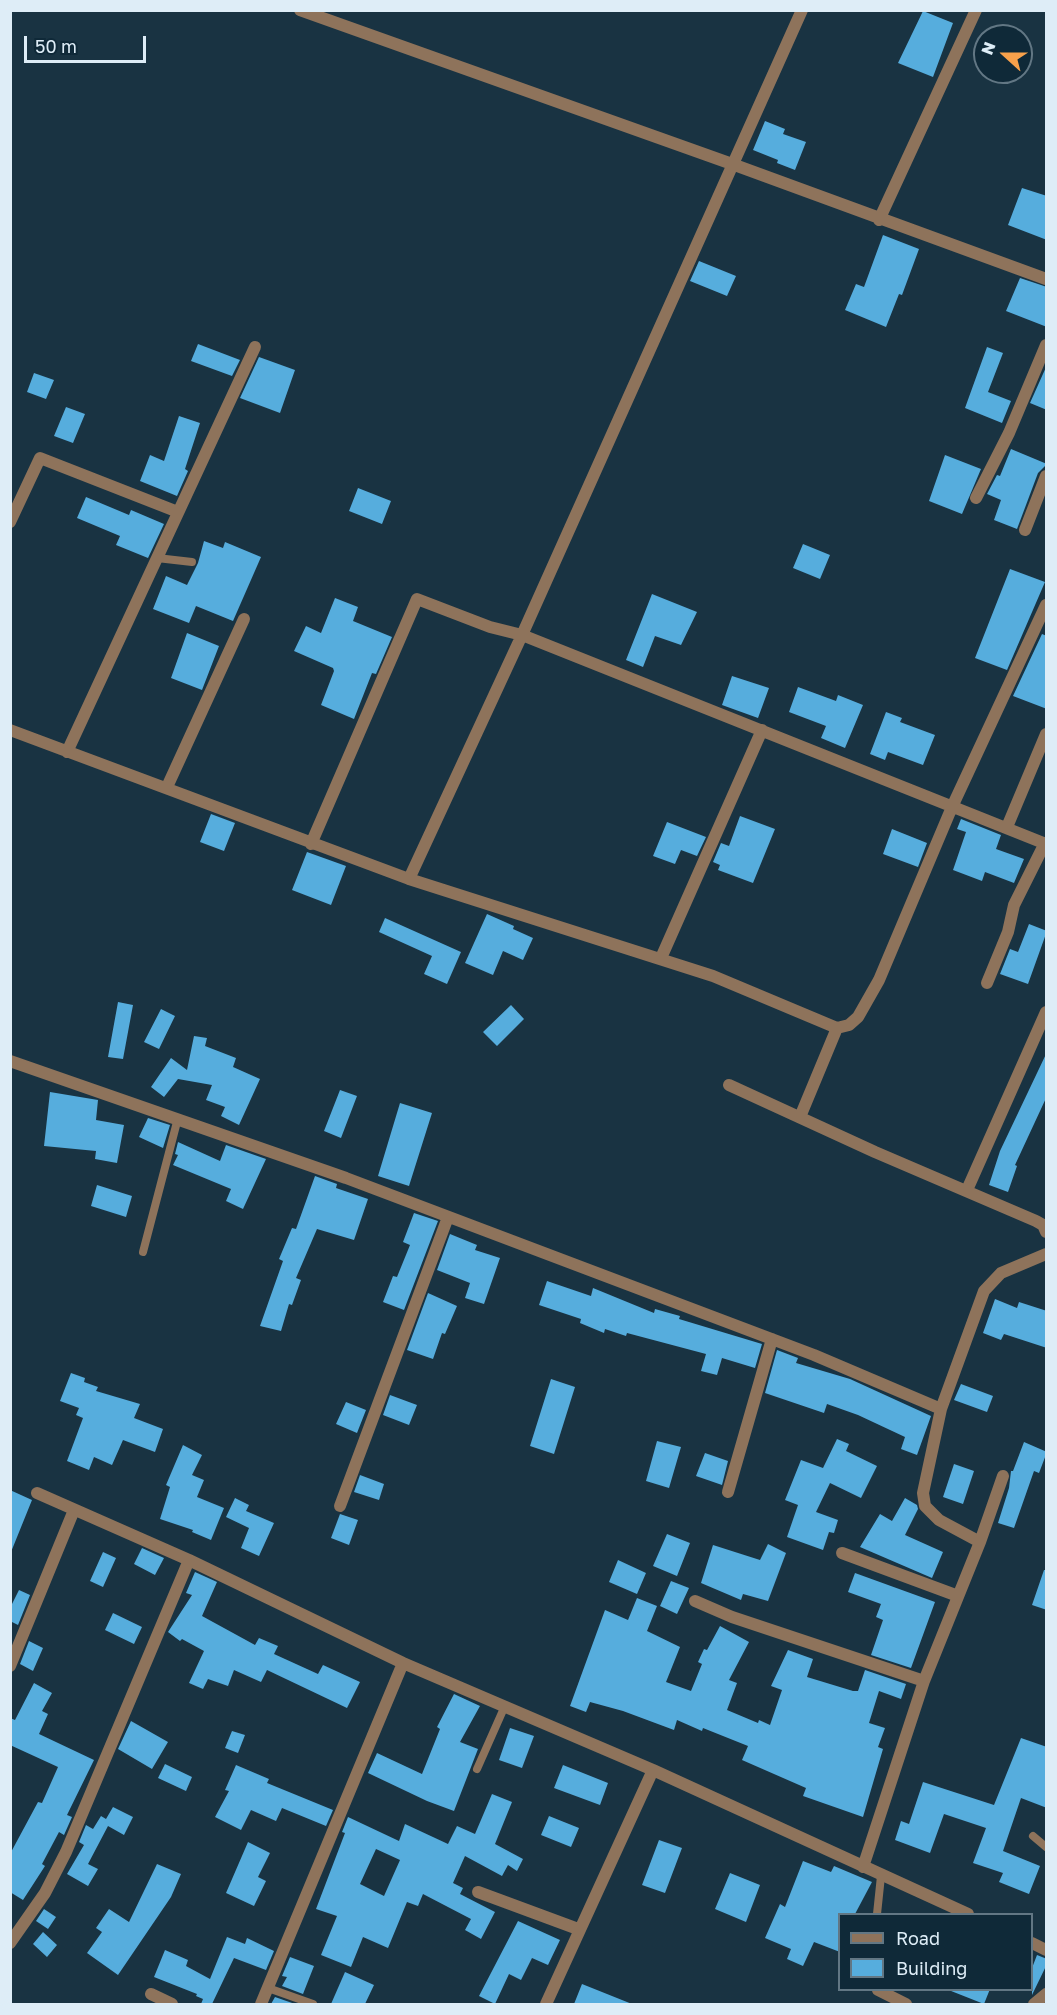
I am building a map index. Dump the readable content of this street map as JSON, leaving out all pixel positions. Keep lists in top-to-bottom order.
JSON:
{
  "legend": ["Road", "Building"],
  "scale_bar": "50 m",
  "north": "left"
}
